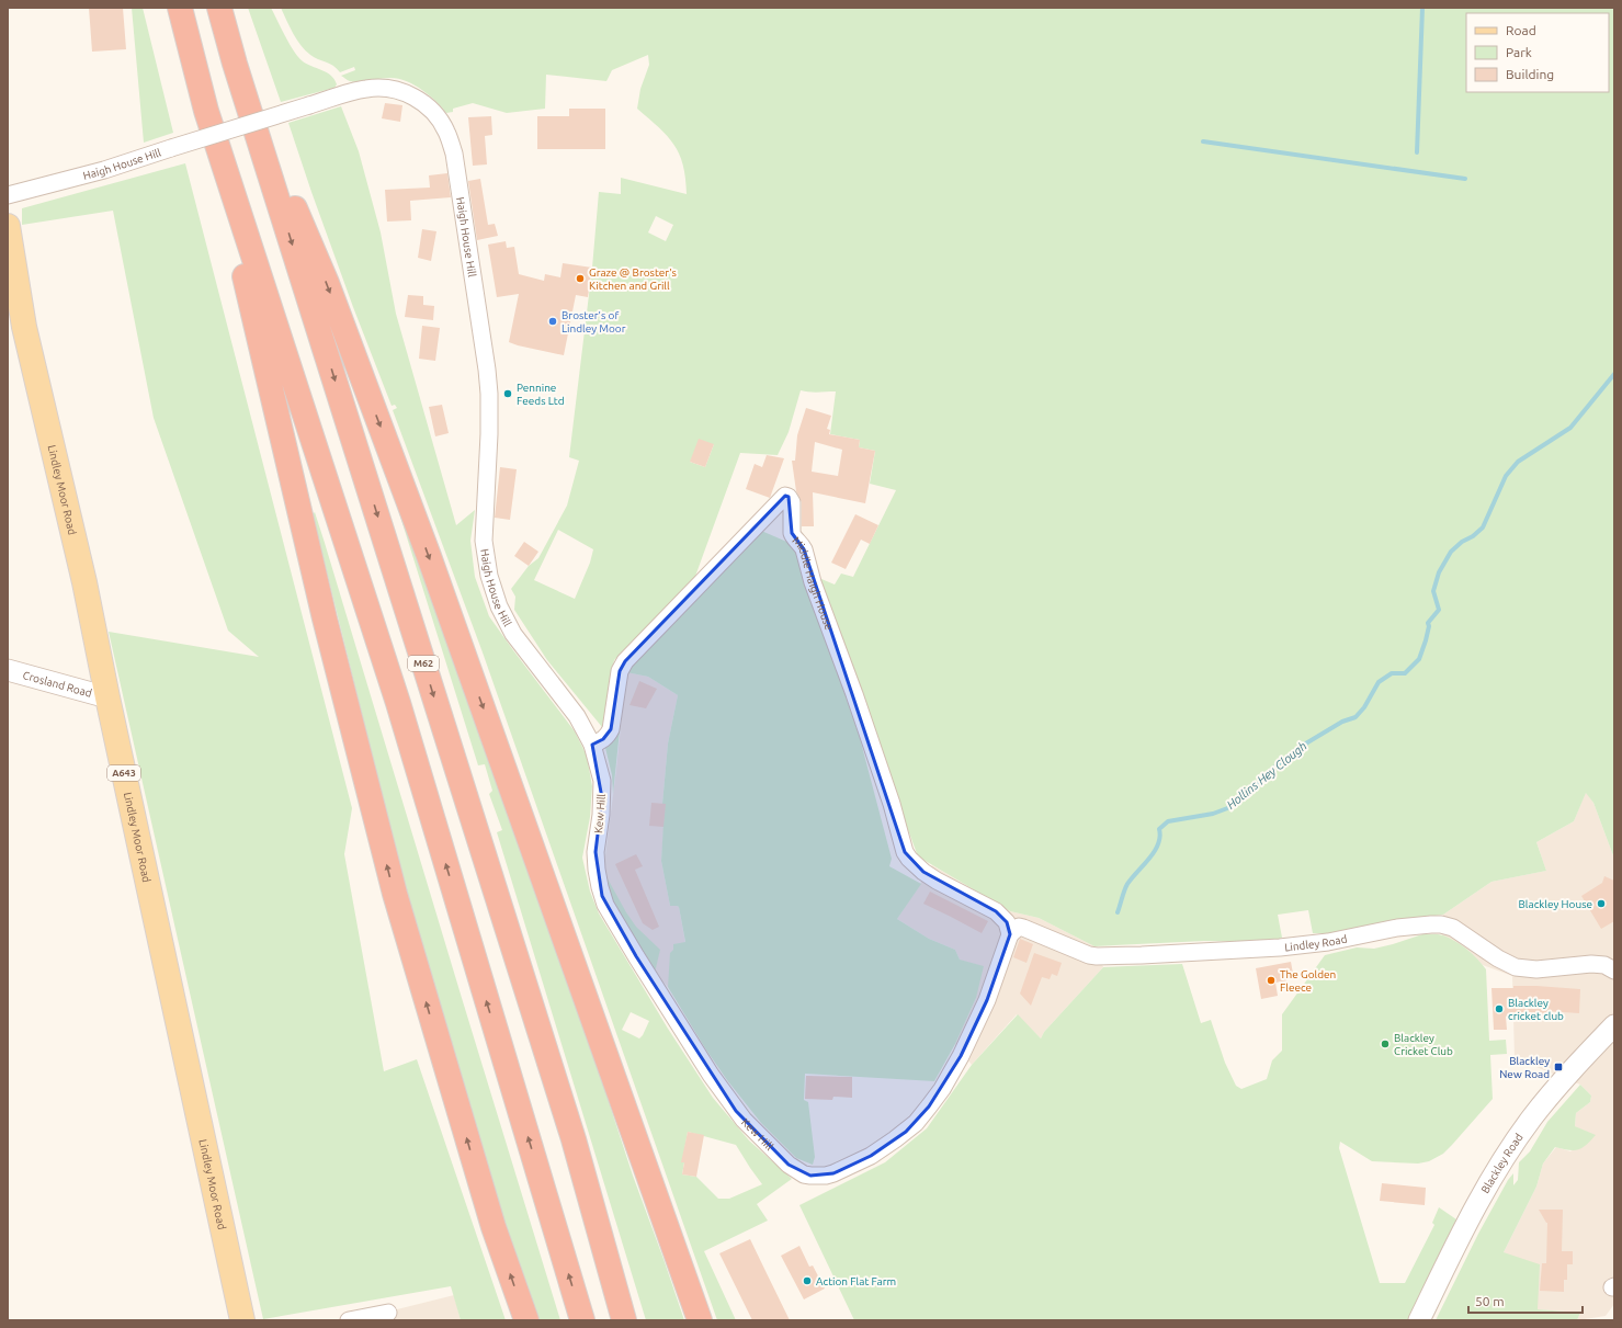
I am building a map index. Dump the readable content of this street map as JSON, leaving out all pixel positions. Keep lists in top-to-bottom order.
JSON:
{
  "streets": {
    "highway": ["M62"],
    "main road": ["Lindley Moor Road", "A643"],
    "street": [
      "Haigh House Hill",
      "Middle Haigh House",
      "Crosland Road",
      "Kew Hill",
      "Lindley Road",
      "Blackley Road"
    ]
  },
  "crossings": [
    ["Haigh House Hill", "Middle Haigh House"],
    ["Haigh House Hill", "Kew Hill"],
    ["Lindley Moor Road", "Crosland Road"],
    ["Middle Haigh House", "Kew Hill"],
    ["Middle Haigh House", "Lindley Road"],
    ["Kew Hill", "Lindley Road"]
  ],
  "water": ["Hollins Hey Clough"],
  "places": {
    "other": [
      "Graze @ Broster's Kitchen and Grill",
      "Broster's of Lindley Moor",
      "Pennine Feeds Ltd",
      "Blackley House",
      "The Golden Fleece",
      "Blackley cricket club",
      "Blackley Cricket Club",
      "Action Flat Farm"
    ],
    "transit": ["Blackley New Road"]
  },
  "legend": ["Road", "Park", "Building"],
  "scale_bar": "50 m"
}
